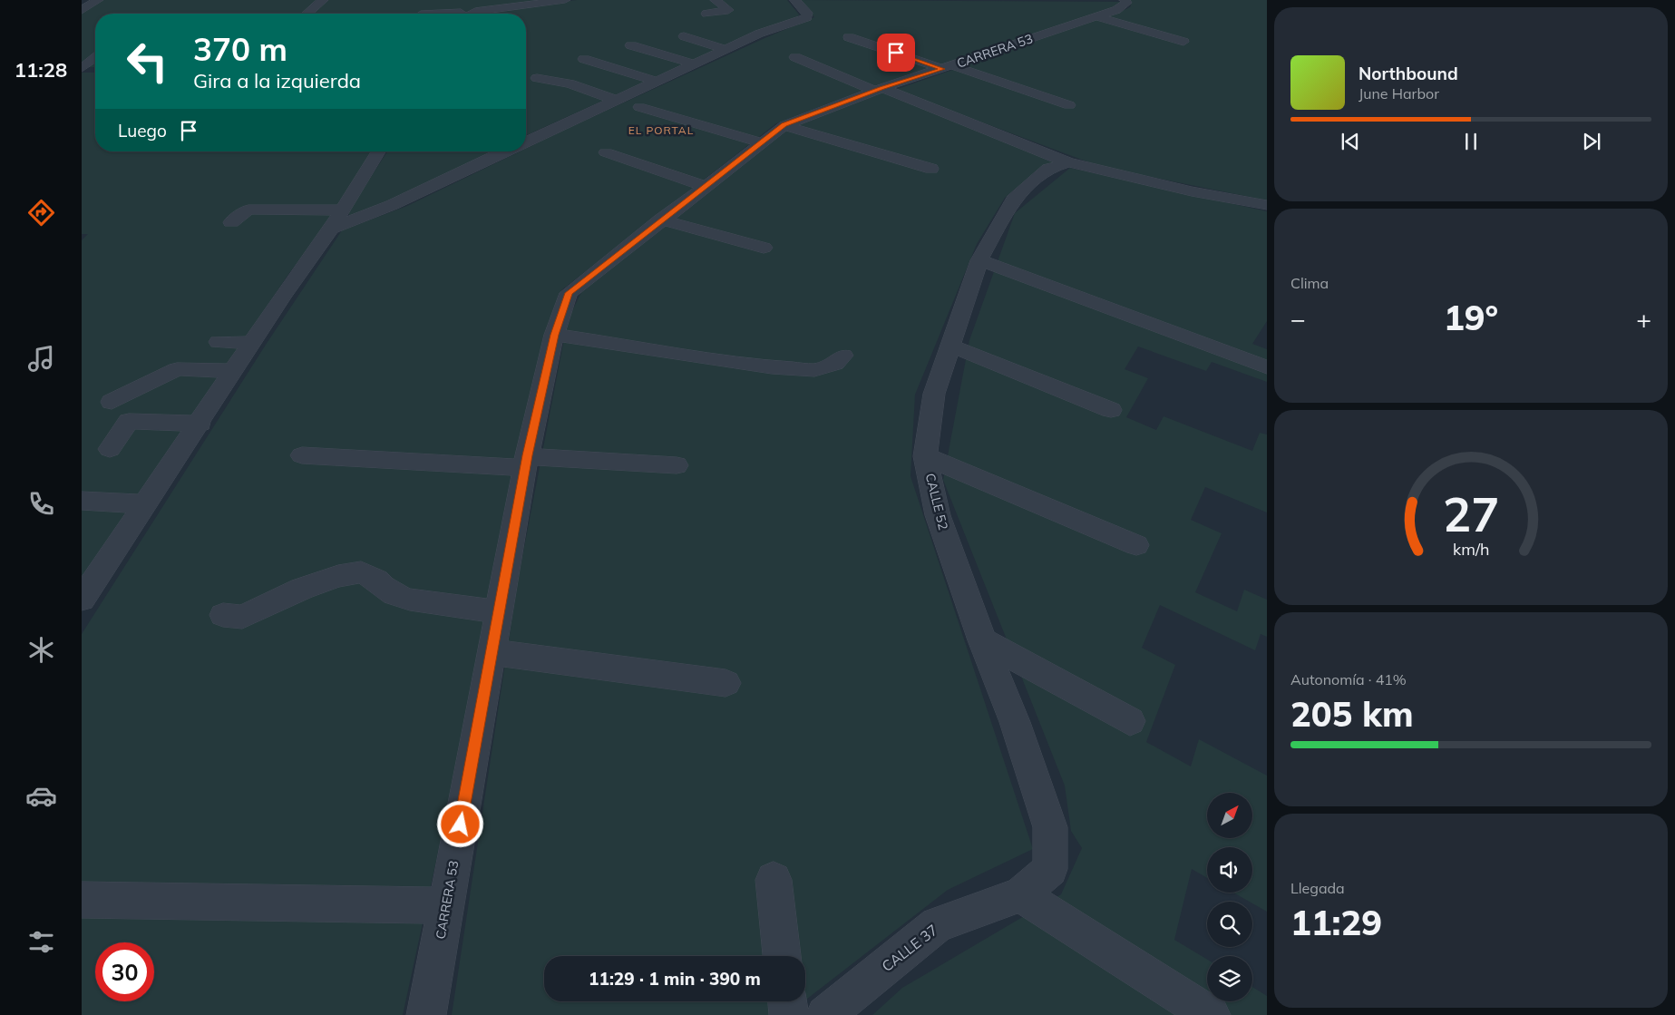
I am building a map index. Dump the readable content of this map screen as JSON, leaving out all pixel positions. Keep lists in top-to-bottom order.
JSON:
{
  "streets": {
    "street": ["CARRERA 53", "CALLE 52", "CALLE 37"]
  },
  "crossings": [
    ["CALLE 52", "CALLE 37"]
  ],
  "districts": ["EL PORTAL"],
  "north": "top right",
  "page": {
    "tabs": "11:28",
    "turn": ["370 m", "Gira a la izquierda"],
    "song": ["Northbound", "June Harbor"],
    "then": "Luego",
    "tile": [
      "Clima",
      ["Autonomía · 41%", "205 km"],
      ["Llegada", "11:29"]
    ],
    "heat": ["−", "19°", "+"],
    "limit": "30",
    "trip": "11:29 · 1 min · 390 m",
    "gauge": ["27", "km/h"]
  }
}
